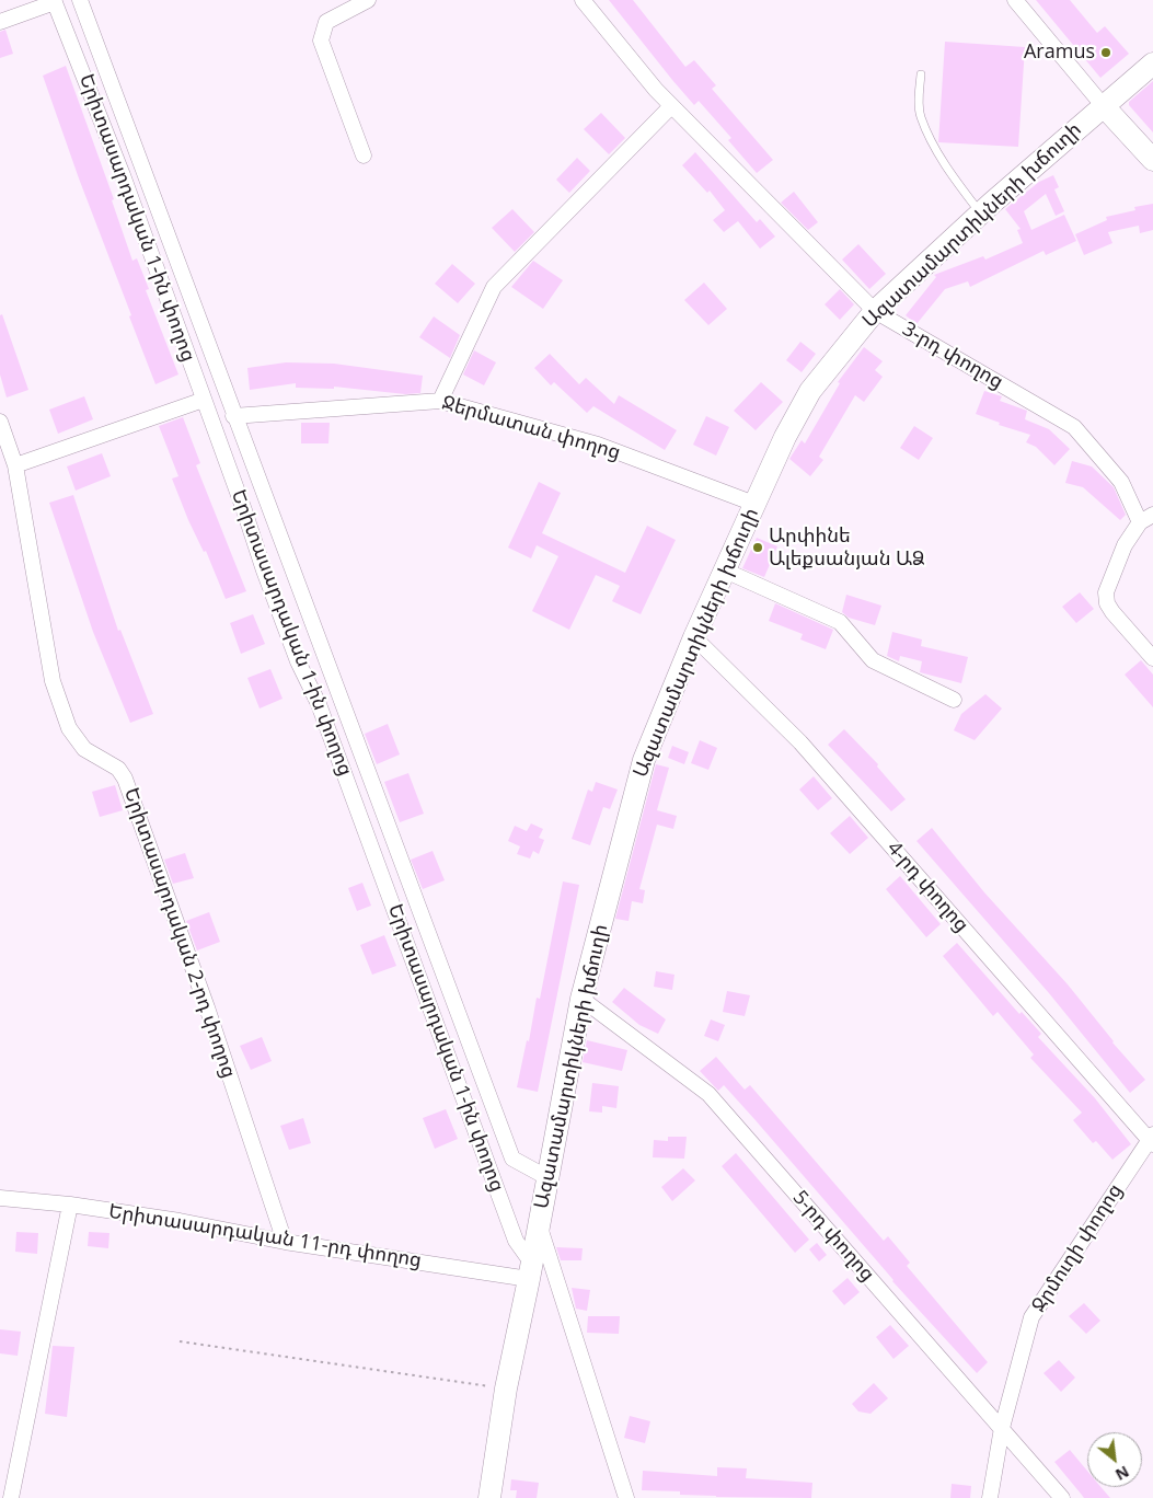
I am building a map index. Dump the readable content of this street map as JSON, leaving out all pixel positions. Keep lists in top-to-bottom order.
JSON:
{
  "streets": {
    "main road": ["Ազատամարտիկների խճուղի"],
    "street": [
      "Երիտասարդական 1-ին փողոց",
      "3-րդ փողոց",
      "Ջերմատան փողոց",
      "4-րդ փողոց",
      "Երիտասարդական 2-րդ փողոց",
      "Երիտասարդական 11-րդ փողոց",
      "5-րդ փողոց",
      "Ջրմուղի փողոց"
    ]
  },
  "crossings": [
    ["Երիտասարդական 1-ին փողոց", "Ազատամարտիկների խճուղի"],
    ["Երիտասարդական 1-ին փողոց", "Երիտասարդական 11-րդ փողոց"],
    ["Ազատամարտիկների խճուղի", "3-րդ փողոց"],
    ["Ազատամարտիկների խճուղի", "Ջերմատան փողոց"],
    ["Ազատամարտիկների խճուղի", "4-րդ փողոց"],
    ["Ազատամարտիկների խճուղի", "Երիտասարդական 11-րդ փողոց"],
    ["Ազատամարտիկների խճուղի", "5-րդ փողոց"],
    ["4-րդ փողոց", "Ջրմուղի փողոց"],
    ["Երիտասարդական 2-րդ փողոց", "Երիտասարդական 11-րդ փողոց"],
    ["5-րդ փողոց", "Ջրմուղի փողոց"]
  ],
  "places": ["Aramus", "Արփինե Ալեքսանյան ԱՁ"],
  "north": "bottom right"
}
